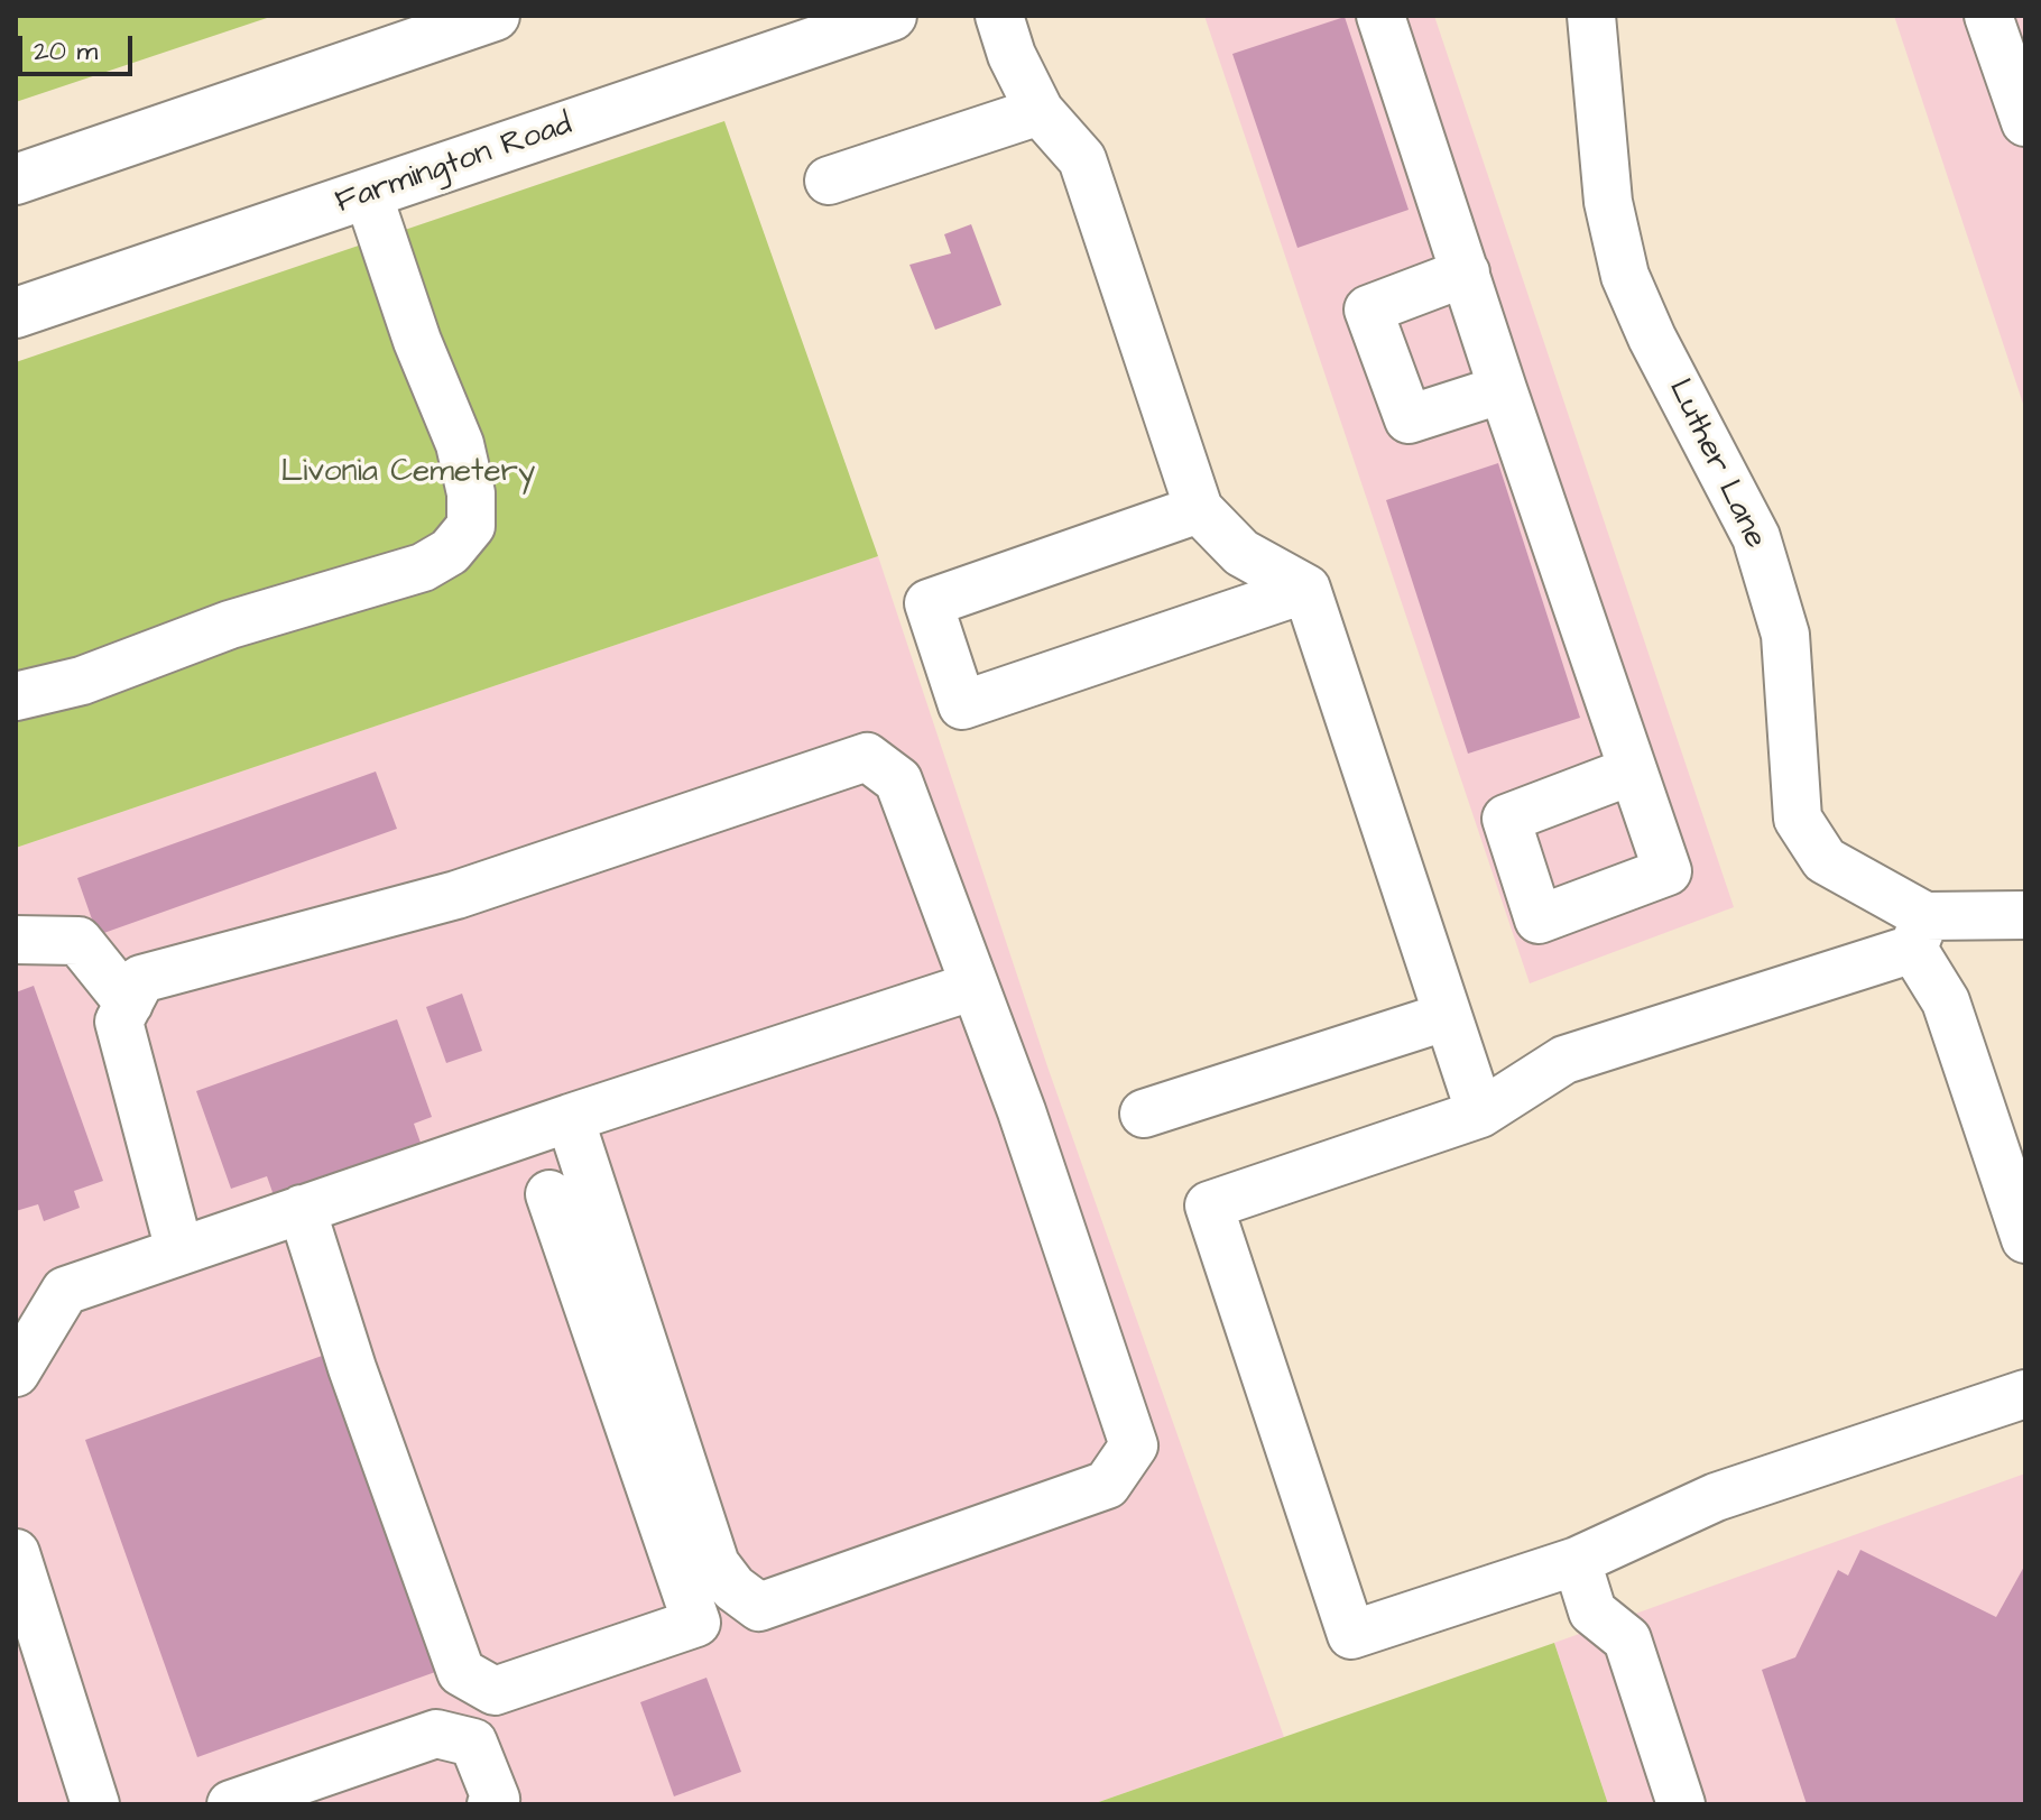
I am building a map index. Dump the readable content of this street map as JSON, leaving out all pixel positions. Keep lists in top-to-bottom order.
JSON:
{
  "streets": {
    "main road": ["Farmington Road"],
    "street": ["Luther Lane"]
  },
  "parks": ["Livonia Cemetery"],
  "scale_bar": "20 m"
}
